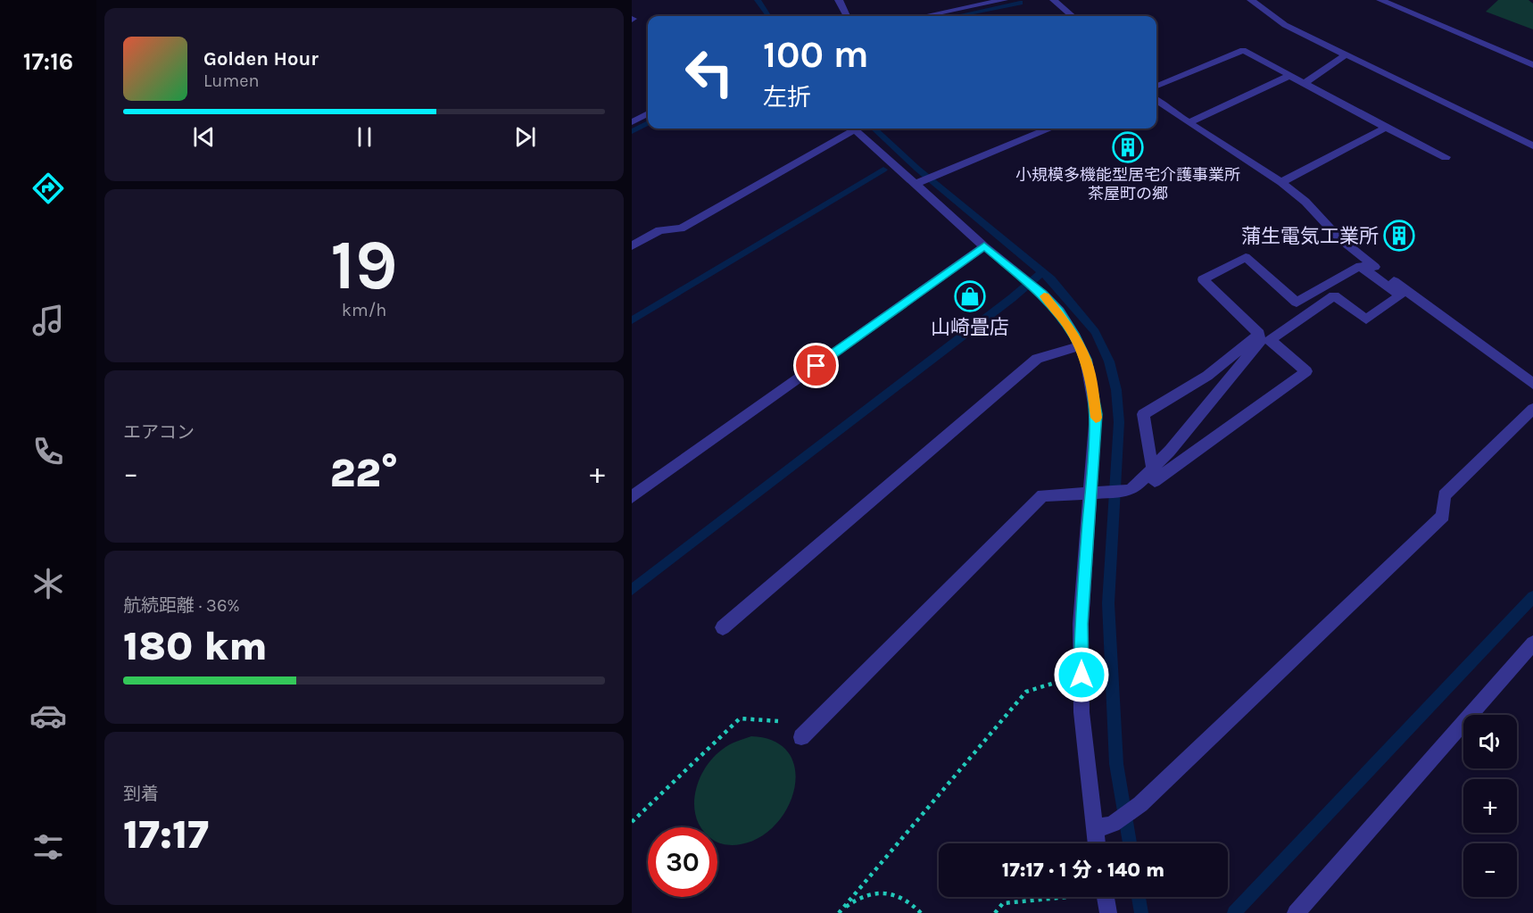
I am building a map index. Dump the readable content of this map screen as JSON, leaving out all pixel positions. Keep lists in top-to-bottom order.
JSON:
{
  "places": {
    "building": ["小規模多機能型居宅介護事業所 茶屋町の郷", "蒲生電気工業所"],
    "shop": ["山崎畳店"]
  },
  "page": {
    "tabs": "17:16",
    "turn": ["100 m", "左折"],
    "song": ["Golden Hour", "Lumen"],
    "tile": [
      ["19", "km/h"],
      "エアコン",
      ["航続距離 · 36%", "180 km"],
      ["到着", "17:17"]
    ],
    "heat": ["−", "22°", "+"],
    "map_buttons": ["+", "−"],
    "limit": "30",
    "trip": "17:17 · 1 分 · 140 m"
  }
}
